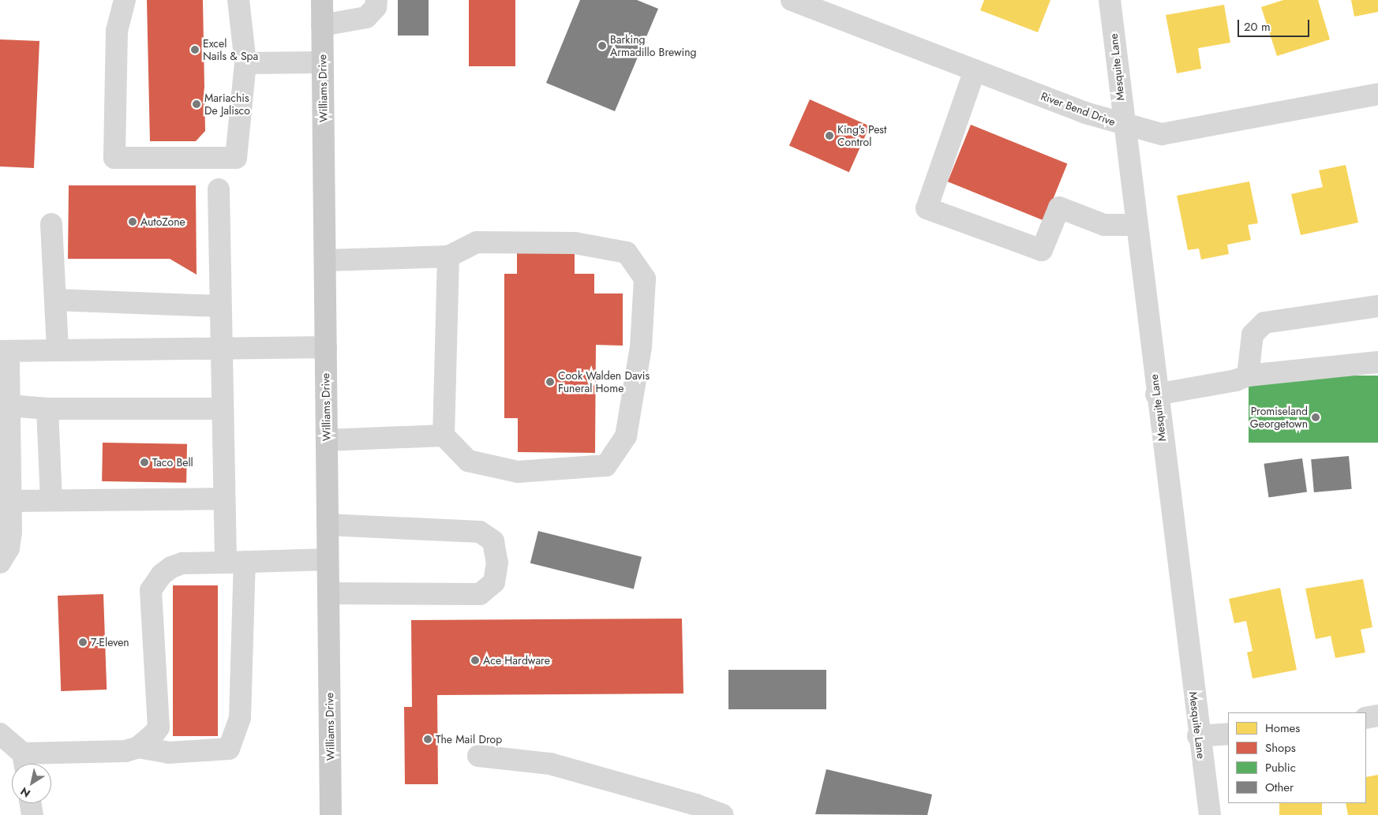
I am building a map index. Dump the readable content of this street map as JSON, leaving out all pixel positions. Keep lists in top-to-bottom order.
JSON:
{
  "streets": {
    "main road": ["Williams Drive"],
    "street": ["Mesquite Lane", "River Bend Drive"]
  },
  "crossings": [
    ["Mesquite Lane", "River Bend Drive"]
  ],
  "places": [
    "Barking Armadillo Brewing",
    "Excel Nails & Spa",
    "Mariachis De Jalisco",
    "King's Pest Control",
    "AutoZone",
    "Cook Walden Davis Funeral Home",
    "Promiseland Georgetown",
    "Taco Bell",
    "7-Eleven",
    "Ace Hardware",
    "The Mail Drop"
  ],
  "legend": [
    "Homes",
    "Shops",
    "Public",
    "Other"
  ],
  "scale_bar": "20 m",
  "north": "bottom left"
}
